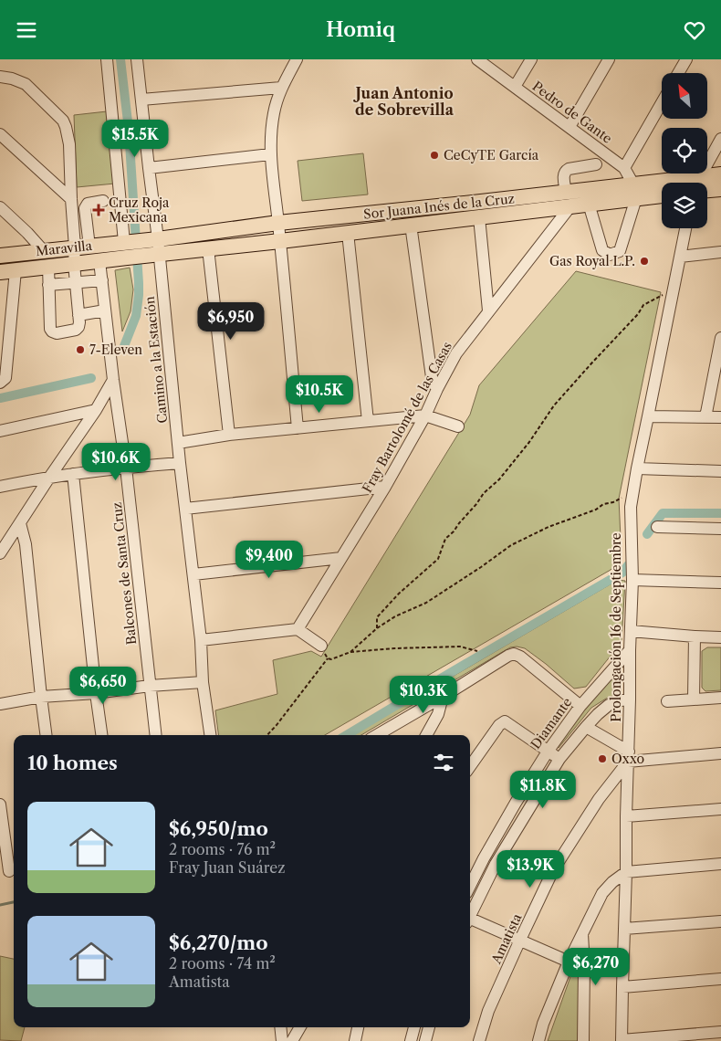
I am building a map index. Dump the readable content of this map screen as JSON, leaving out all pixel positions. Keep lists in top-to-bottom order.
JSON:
{
  "streets": {
    "main road": ["Sor Juana Inés de la Cruz", "Maravilla"],
    "street": [
      "Pedro de Gante",
      "Camino a la Estación",
      "Fray Bartolomé de las Casas",
      "Balcones de Santa Cruz",
      "Prolongación 16 de Septiembre",
      "Diamante",
      "Amatista"
    ]
  },
  "crossings": [
    ["Pedro de Gante", "Sor Juana Inés de la Cruz"],
    ["Sor Juana Inés de la Cruz", "Maravilla"],
    ["Sor Juana Inés de la Cruz", "Camino a la Estación"],
    ["Sor Juana Inés de la Cruz", "Fray Bartolomé de las Casas"],
    ["Maravilla", "Camino a la Estación"],
    ["Maravilla", "Balcones de Santa Cruz"],
    ["Prolongación 16 de Septiembre", "Diamante"],
    ["Prolongación 16 de Septiembre", "Amatista"]
  ],
  "districts": ["Juan Antonio de Sobrevilla"],
  "places": {
    "other": [
      "CeCyTE García",
      "Gas Royal L.P.",
      "7-Eleven",
      "Oxxo"
    ],
    "health": ["Cruz Roja Mexicana"]
  },
  "north": "top left",
  "page": {
    "header": "Homiq",
    "price": [
      "$15.5K",
      "$6,950",
      "$10.5K",
      "$10.6K",
      "$9,400",
      "$6,650",
      "$10.3K",
      "$11.8K",
      "$13.9K",
      "$6,270"
    ],
    "heading": "10 homes",
    "list": [
      {
        "name": "$6,950/mo",
        "note": "2 rooms · 76 m² · Fray Juan Suárez"
      },
      {
        "name": "$6,270/mo",
        "note": "2 rooms · 74 m² · Amatista"
      }
    ]
  }
}
